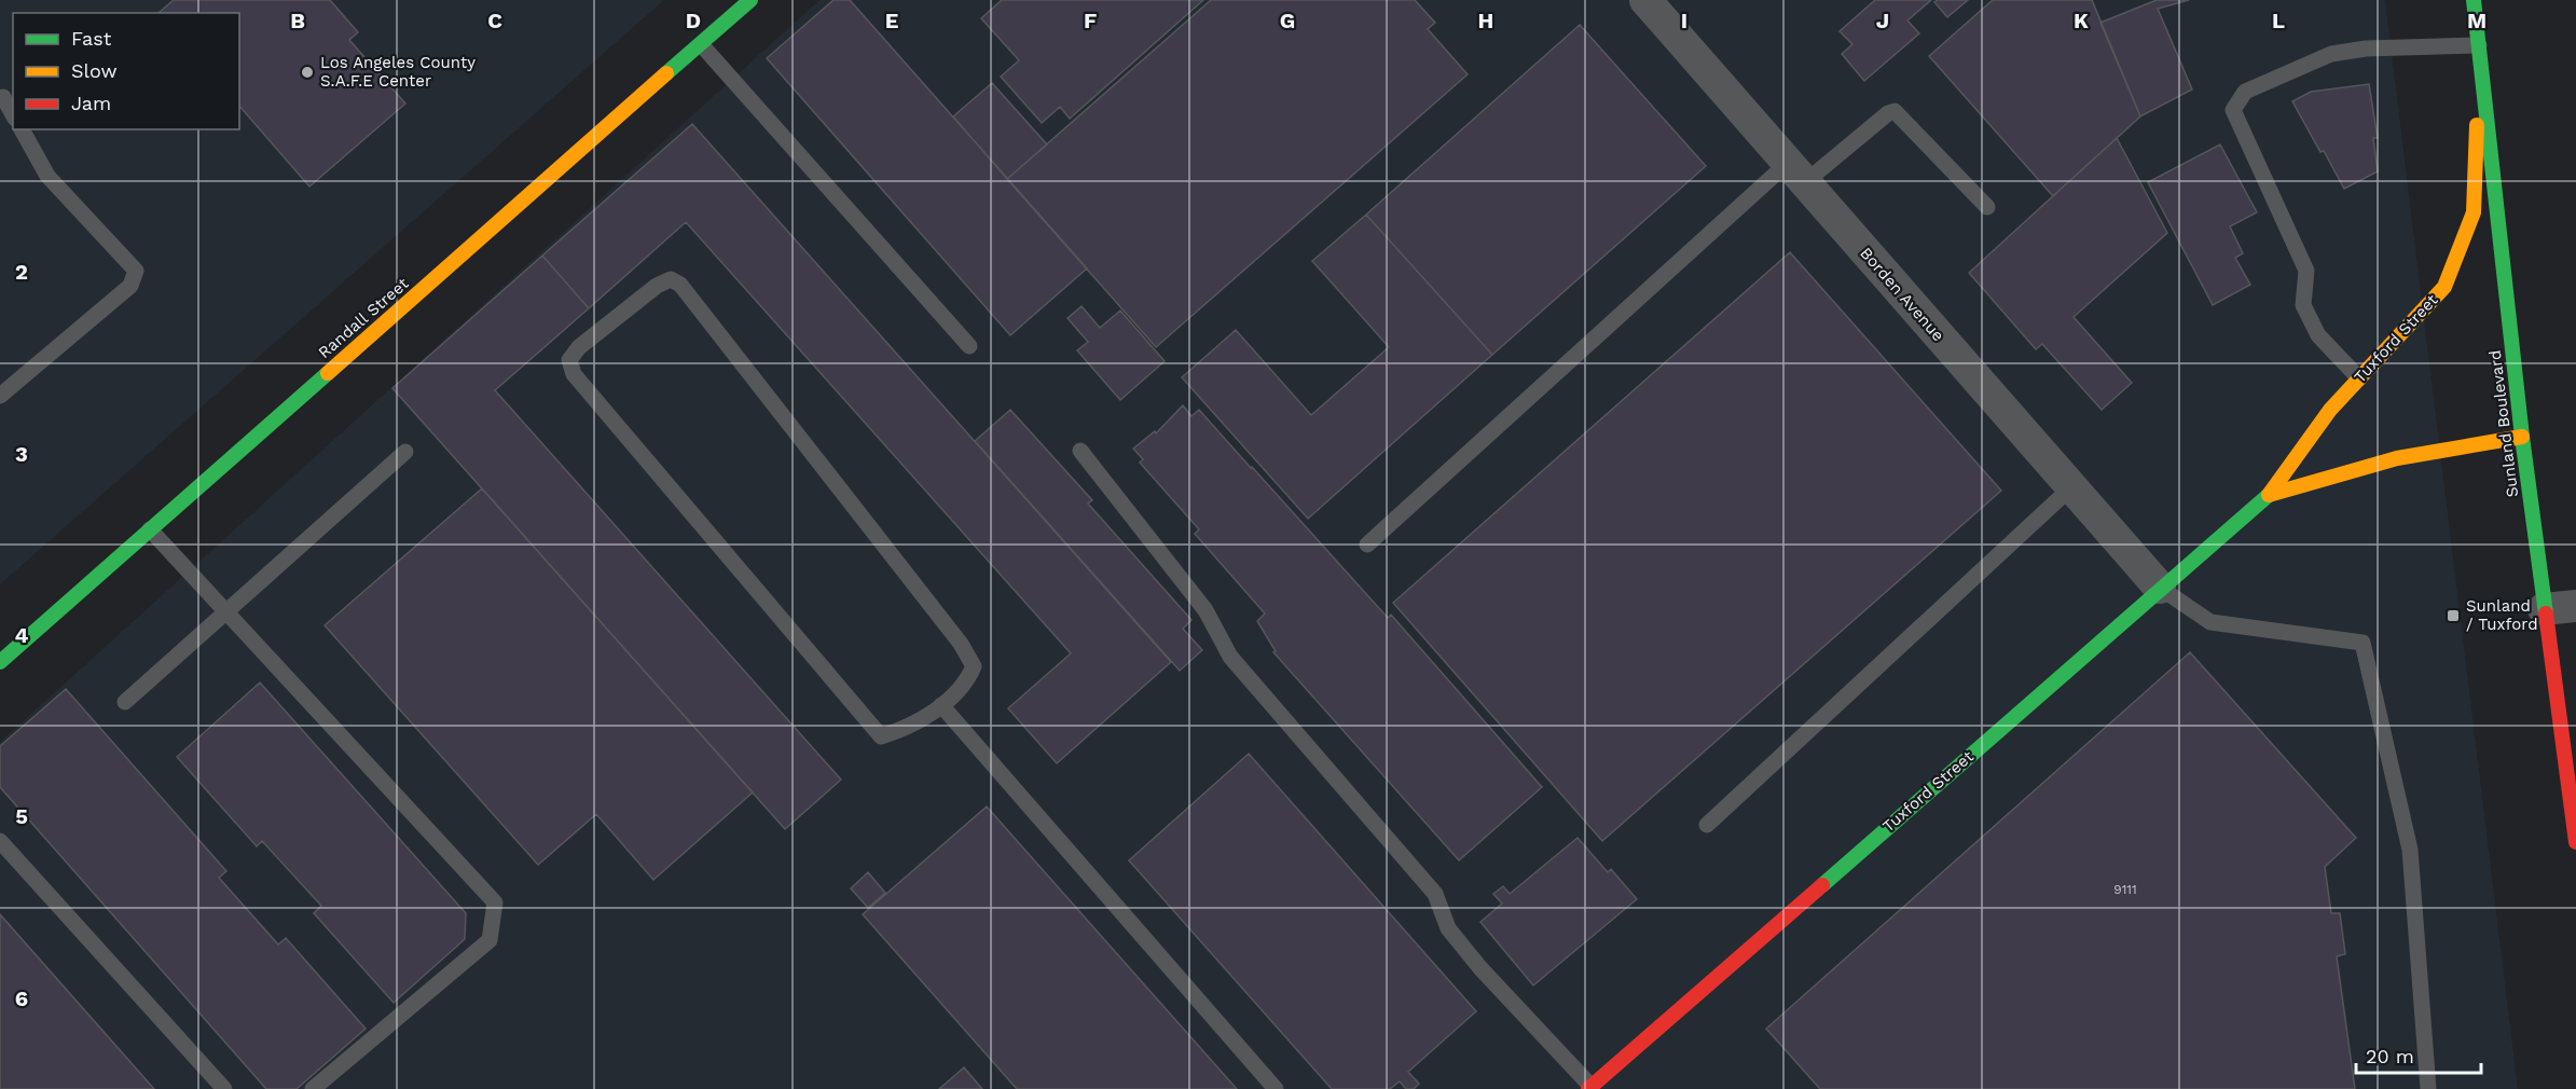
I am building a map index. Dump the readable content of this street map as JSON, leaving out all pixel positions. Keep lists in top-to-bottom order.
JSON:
{
  "streets": {
    "street": [
      "Borden Avenue",
      "Randall Street",
      "Tuxford Street",
      "Sunland Boulevard"
    ]
  },
  "crossings": [
    ["Borden Avenue", "Tuxford Street"],
    ["Tuxford Street", "Sunland Boulevard"]
  ],
  "places": {
    "other": ["Los Angeles County S.A.F.E Center"],
    "transit": ["Sunland / Tuxford"]
  },
  "house_numbers": ["9111"],
  "legend": ["Fast", "Slow", "Jam"],
  "scale_bar": "20 m",
  "grid": {
    "columns": [
      "B",
      "C",
      "D",
      "E",
      "F",
      "G",
      "H",
      "I",
      "J",
      "K",
      "L",
      "M"
    ],
    "rows": [
      "2",
      "3",
      "4",
      "5",
      "6"
    ]
  }
}
